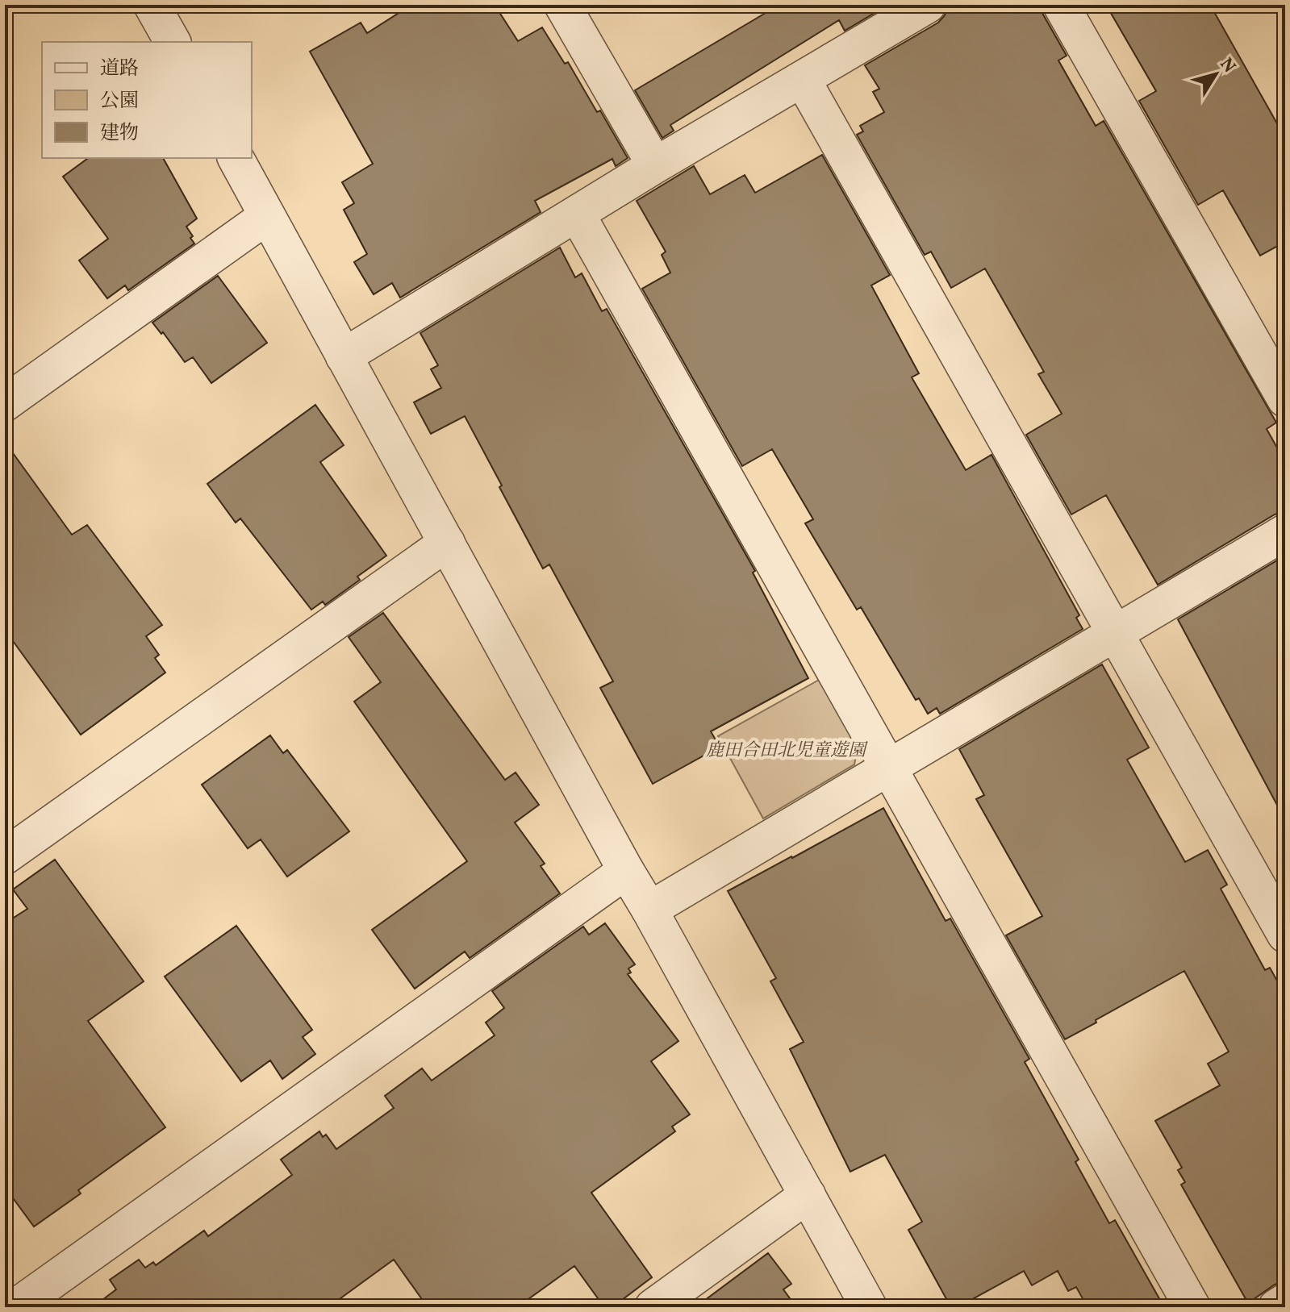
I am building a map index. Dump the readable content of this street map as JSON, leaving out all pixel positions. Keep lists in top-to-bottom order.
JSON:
{
  "parks": ["鹿田合田北児童遊園"],
  "legend": ["道路", "公園", "建物"],
  "north": "top right"
}
